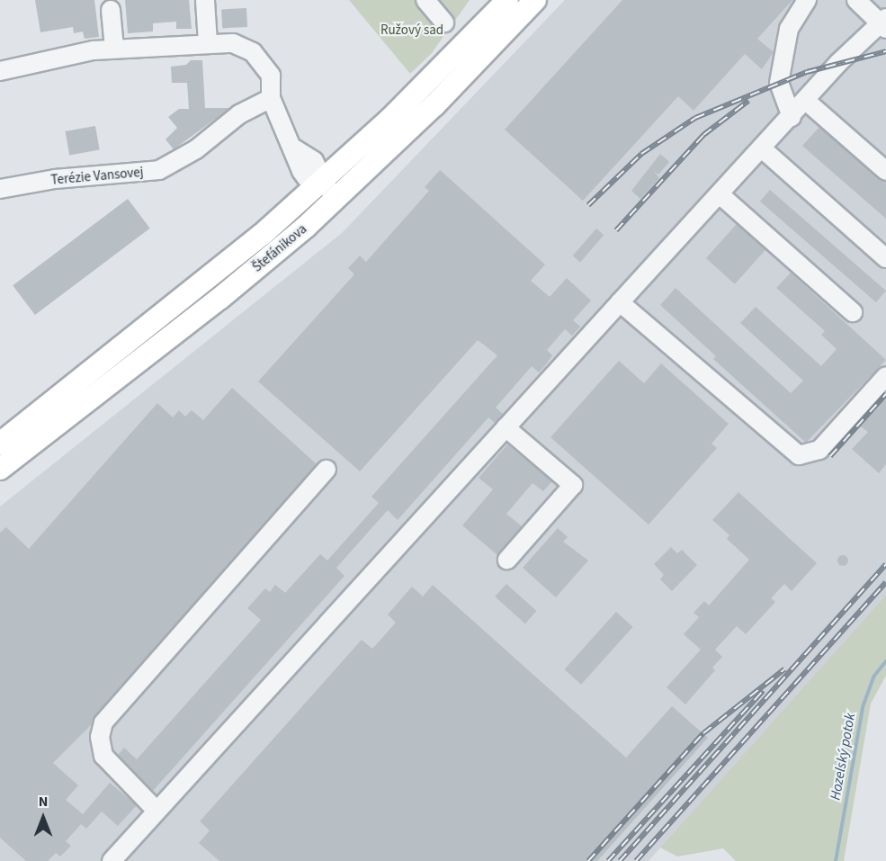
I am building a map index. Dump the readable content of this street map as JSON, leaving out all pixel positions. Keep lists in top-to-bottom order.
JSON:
{
  "streets": {
    "main road": ["Štefánikova"],
    "street": ["Terézie Vansovej"]
  },
  "water": ["Hozelský potok"],
  "parks": ["Ružový sad"],
  "north": "top"
}
